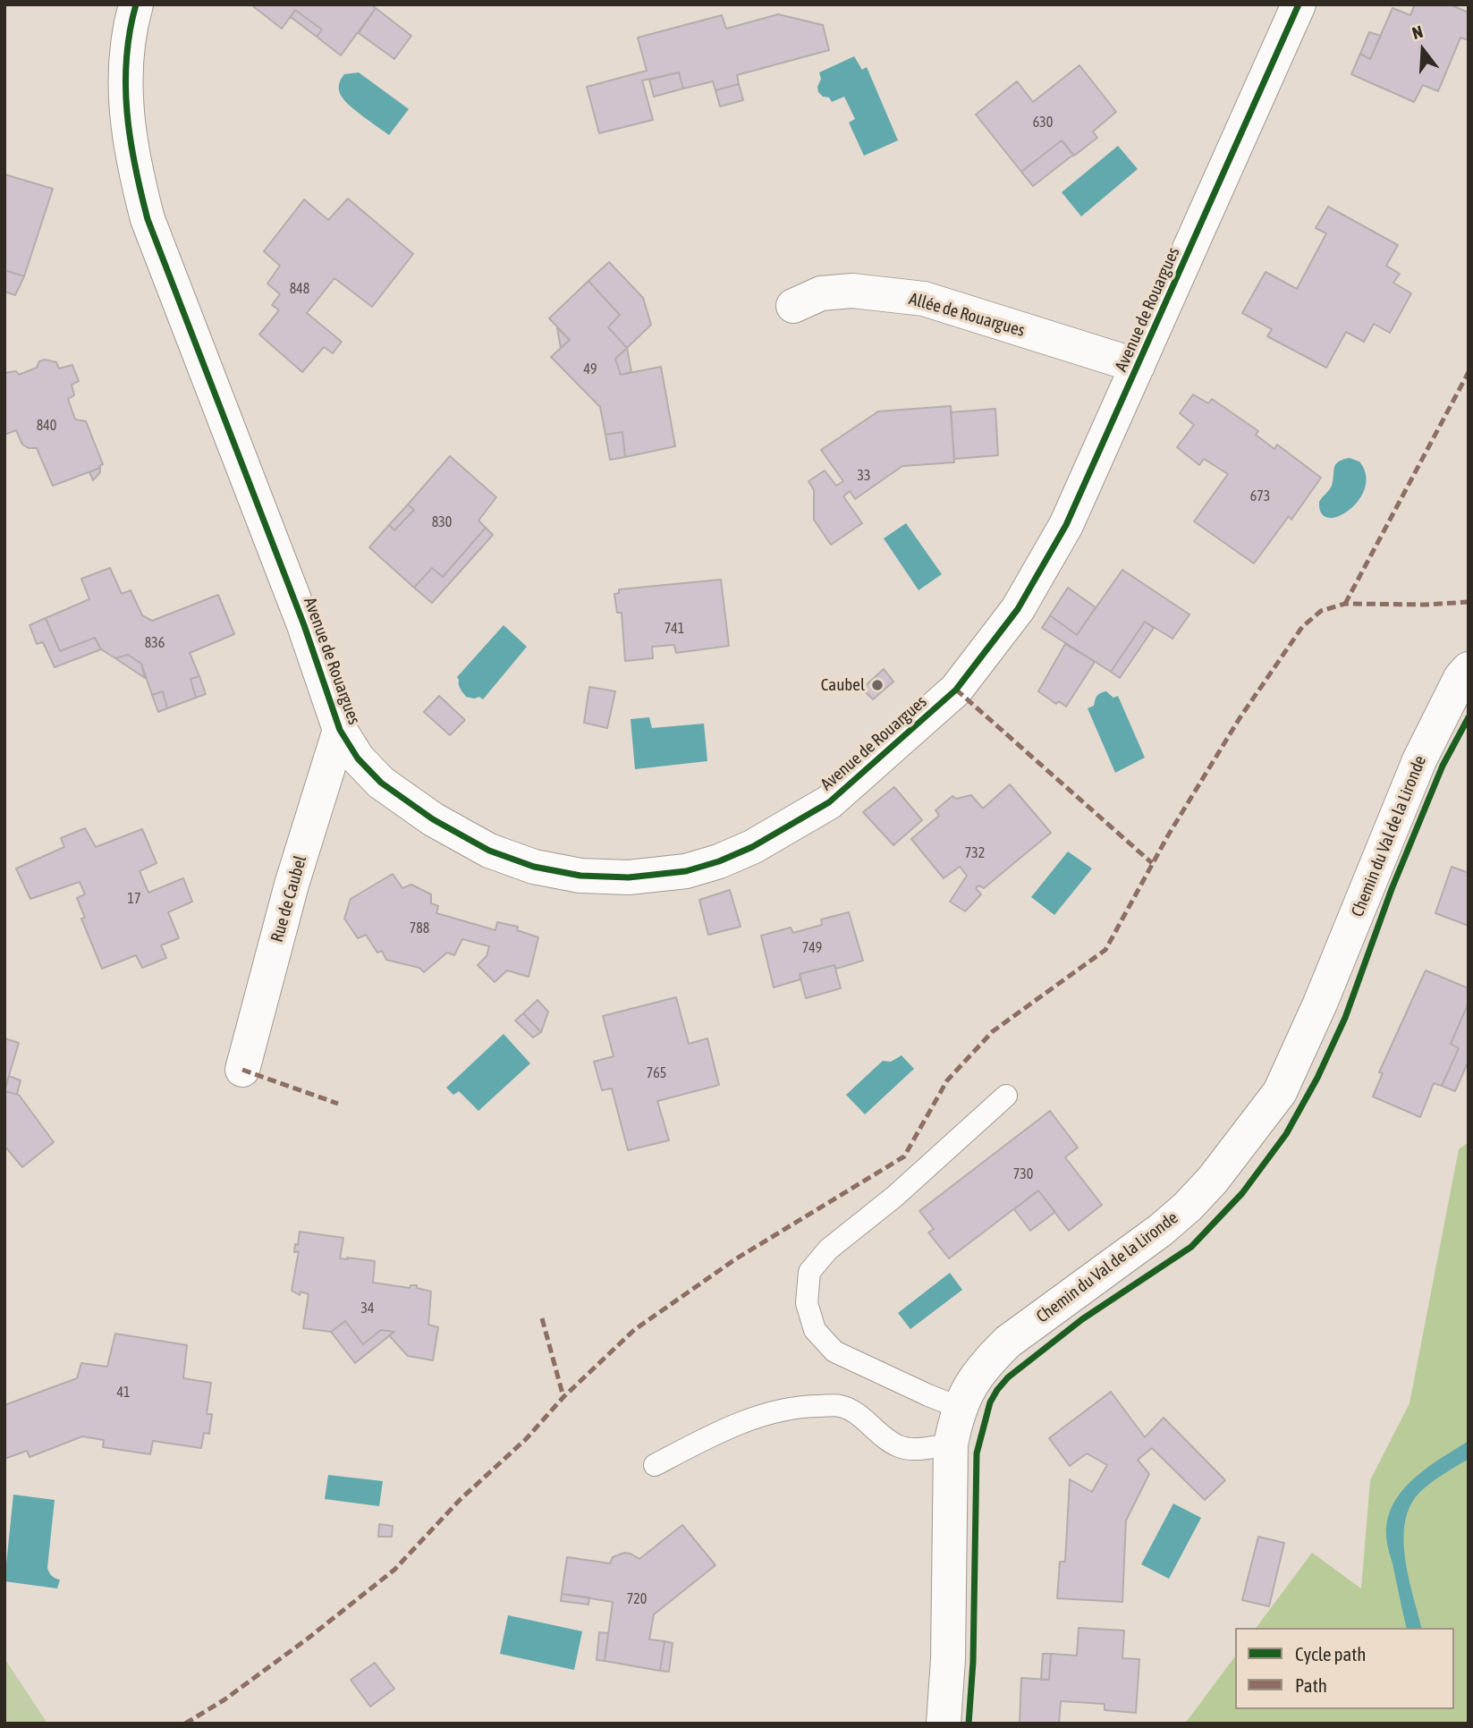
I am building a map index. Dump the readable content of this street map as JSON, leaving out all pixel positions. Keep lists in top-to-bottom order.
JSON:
{
  "streets": {
    "street": [
      "Avenue de Rouargues",
      "Allée de Rouargues",
      "Chemin du Val de la Lironde",
      "Rue de Caubel"
    ]
  },
  "crossings": [
    ["Avenue de Rouargues", "Allée de Rouargues"],
    ["Avenue de Rouargues", "Rue de Caubel"]
  ],
  "places": ["Caubel"],
  "house_numbers": [
    "630",
    "848",
    "49",
    "840",
    "33",
    "673",
    "830",
    "741",
    "836",
    "732",
    "17",
    "788",
    "749",
    "765",
    "730",
    "34",
    "41",
    "720"
  ],
  "legend": ["Cycle path", "Path"],
  "north": "top"
}
